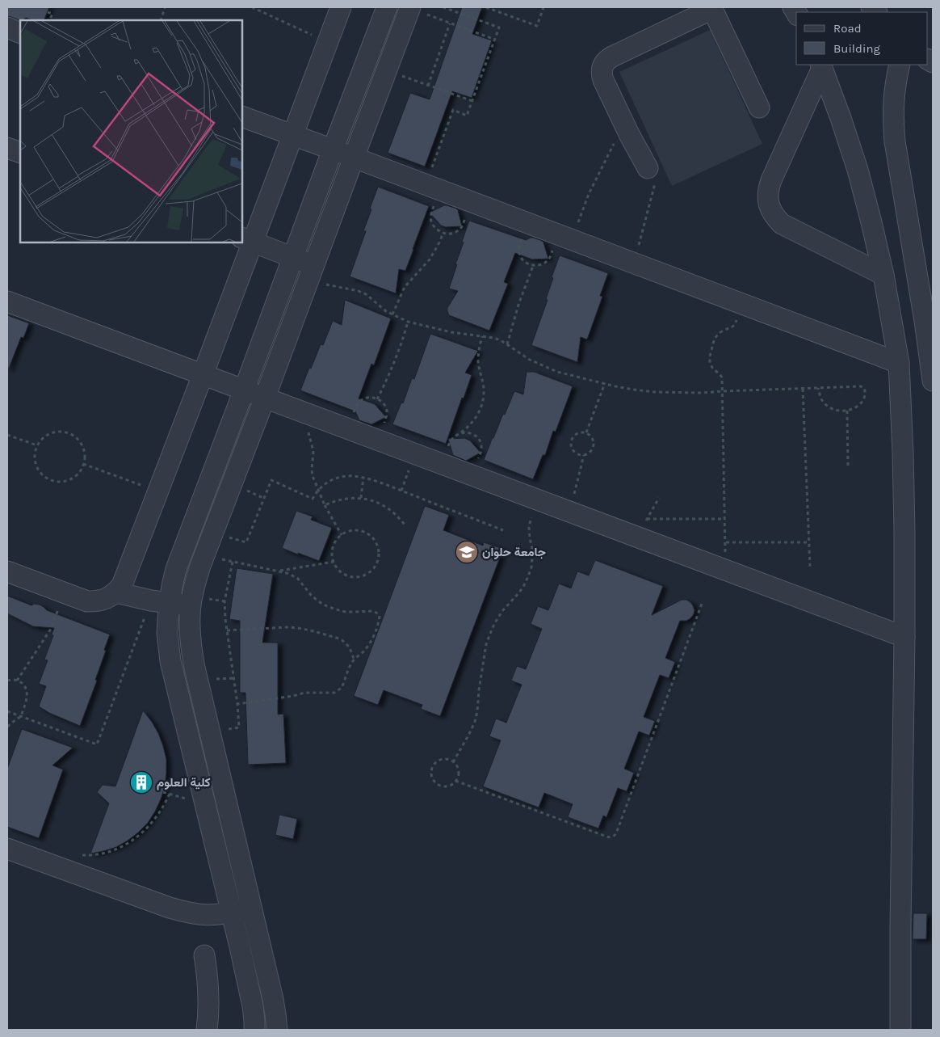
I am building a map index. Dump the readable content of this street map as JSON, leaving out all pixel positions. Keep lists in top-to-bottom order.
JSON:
{
  "places": {
    "school or university": ["جامعة حلوان"],
    "building": ["كلية العلوم"]
  },
  "legend": ["Road", "Building"]
}
